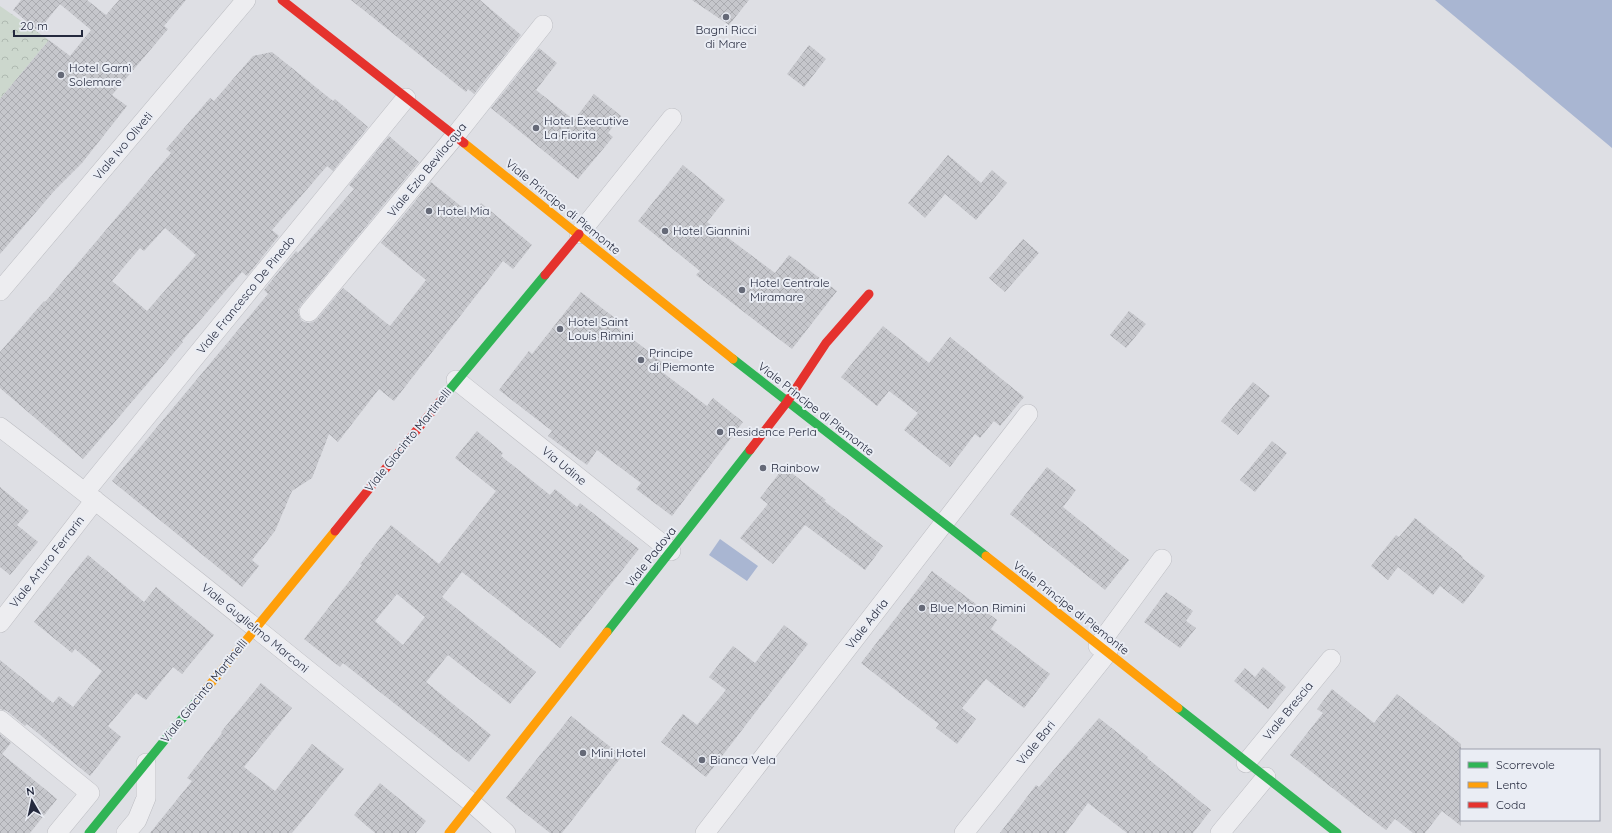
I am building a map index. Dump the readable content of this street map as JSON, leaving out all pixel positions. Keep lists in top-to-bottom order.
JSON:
{
  "streets": {
    "street": [
      "Viale Ivo Oliveti",
      "Viale Ezio Bevilacqua",
      "Viale Principe di Piemonte",
      "Viale Francesco De Pinedo",
      "Viale Giacinto Martinelli",
      "Via Udine",
      "Viale Padova",
      "Viale Arturo Ferrarin",
      "Viale Adria",
      "Viale Guglielmo Marconi",
      "Viale Brescia",
      "Viale Bari"
    ]
  },
  "crossings": [
    ["Viale Ezio Bevilacqua", "Viale Principe di Piemonte"],
    ["Viale Principe di Piemonte", "Viale Francesco De Pinedo"],
    ["Viale Principe di Piemonte", "Viale Giacinto Martinelli"],
    ["Viale Principe di Piemonte", "Viale Padova"],
    ["Viale Principe di Piemonte", "Viale Adria"],
    ["Viale Principe di Piemonte", "Viale Brescia"],
    ["Viale Principe di Piemonte", "Viale Bari"],
    ["Viale Francesco De Pinedo", "Viale Arturo Ferrarin"],
    ["Viale Francesco De Pinedo", "Viale Guglielmo Marconi"],
    ["Viale Giacinto Martinelli", "Via Udine"],
    ["Viale Giacinto Martinelli", "Viale Guglielmo Marconi"],
    ["Via Udine", "Viale Padova"],
    ["Viale Padova", "Viale Guglielmo Marconi"],
    ["Viale Arturo Ferrarin", "Viale Guglielmo Marconi"]
  ],
  "places": [
    "Bagni Ricci di Mare",
    "Hotel Garnì Solemare",
    "Hotel Executive La Fiorita",
    "Hotel Mia",
    "Hotel Giannini",
    "Hotel Centrale Miramare",
    "Hotel Saint Louis Rimini",
    "Principe di Piemonte",
    "Residence Perla",
    "Rainbow",
    "Blue Moon Rimini",
    "Mini Hotel",
    "Bianca Vela"
  ],
  "legend": ["Scorrevole", "Lento", "Coda"],
  "scale_bar": "20 m",
  "north": "top"
}
